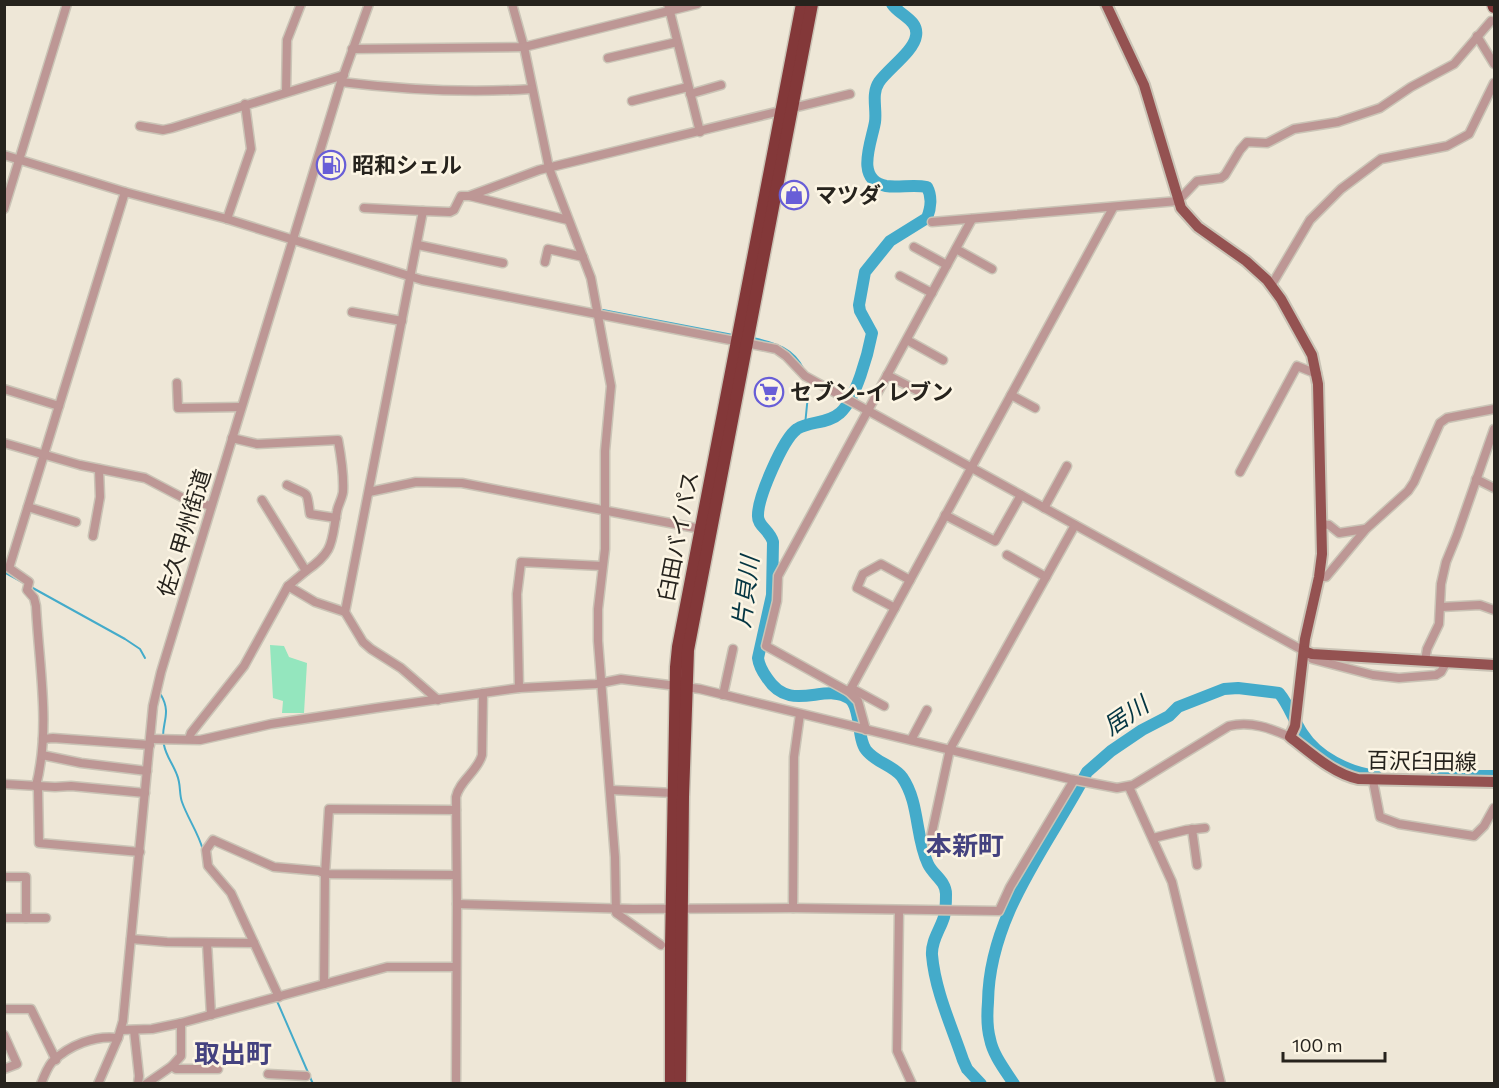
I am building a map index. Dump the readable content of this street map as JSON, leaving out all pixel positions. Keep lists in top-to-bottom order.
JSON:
{
  "streets": {
    "highway": ["臼田バイパス"],
    "main road": ["百沢臼田線"],
    "street": ["佐久甲州街道"]
  },
  "districts": ["本新町", "取出町"],
  "water": ["片貝川", "居川"],
  "places": {
    "fuel station": ["昭和シェル"],
    "shop": ["マツダ"],
    "supermarket": ["セブン-イレブン"]
  },
  "scale_bar": "100 m"
}
